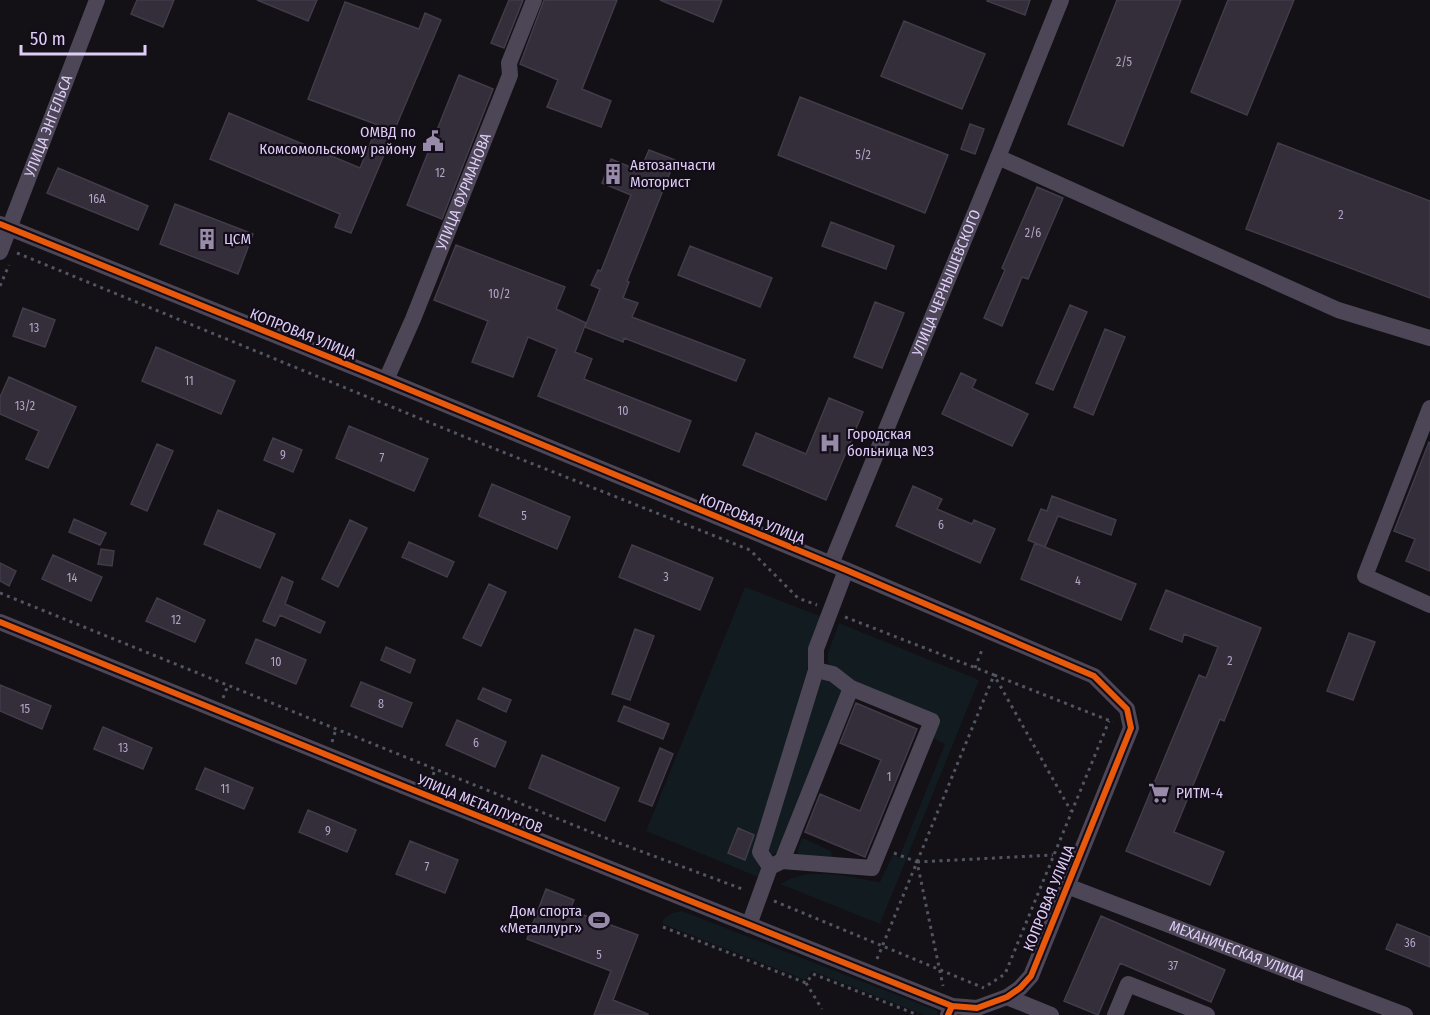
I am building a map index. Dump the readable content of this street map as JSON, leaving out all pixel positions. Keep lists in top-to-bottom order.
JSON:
{
  "streets": {
    "street": [
      "УЛИЦА ЭНГЕЛЬСА",
      "УЛИЦА ФУРМАНОВА",
      "УЛИЦА ЧЕРНЫШЕВСКОГО",
      "КОПРОВАЯ УЛИЦА",
      "УЛИЦА МЕТАЛЛУРГОВ",
      "МЕХАНИЧЕСКАЯ УЛИЦА"
    ]
  },
  "crossings": [
    ["УЛИЦА ЭНГЕЛЬСА", "КОПРОВАЯ УЛИЦА"],
    ["УЛИЦА ФУРМАНОВА", "КОПРОВАЯ УЛИЦА"],
    ["УЛИЦА ЧЕРНЫШЕВСКОГО", "КОПРОВАЯ УЛИЦА"],
    ["КОПРОВАЯ УЛИЦА", "УЛИЦА МЕТАЛЛУРГОВ"],
    ["КОПРОВАЯ УЛИЦА", "МЕХАНИЧЕСКАЯ УЛИЦА"]
  ],
  "places": {
    "public building": ["ОМВД по Комсомольскому району"],
    "building": ["Автозапчасти Моторист", "ЦСМ"],
    "hospital": ["Городская больница №3"],
    "supermarket": ["РИТМ-4"],
    "sports": ["Дом спорта «Металлург»"]
  },
  "house_numbers": [
    "2/5",
    "5/2",
    "12",
    "16А",
    "2",
    "2/6",
    "10/2",
    "13",
    "11",
    "13/2",
    "10",
    "9",
    "7",
    "5",
    "6",
    "3",
    "14",
    "4",
    "12",
    "2",
    "10",
    "8",
    "15",
    "6",
    "13",
    "1",
    "11",
    "9",
    "7",
    "36",
    "5",
    "37"
  ],
  "scale_bar": "50 m"
}
